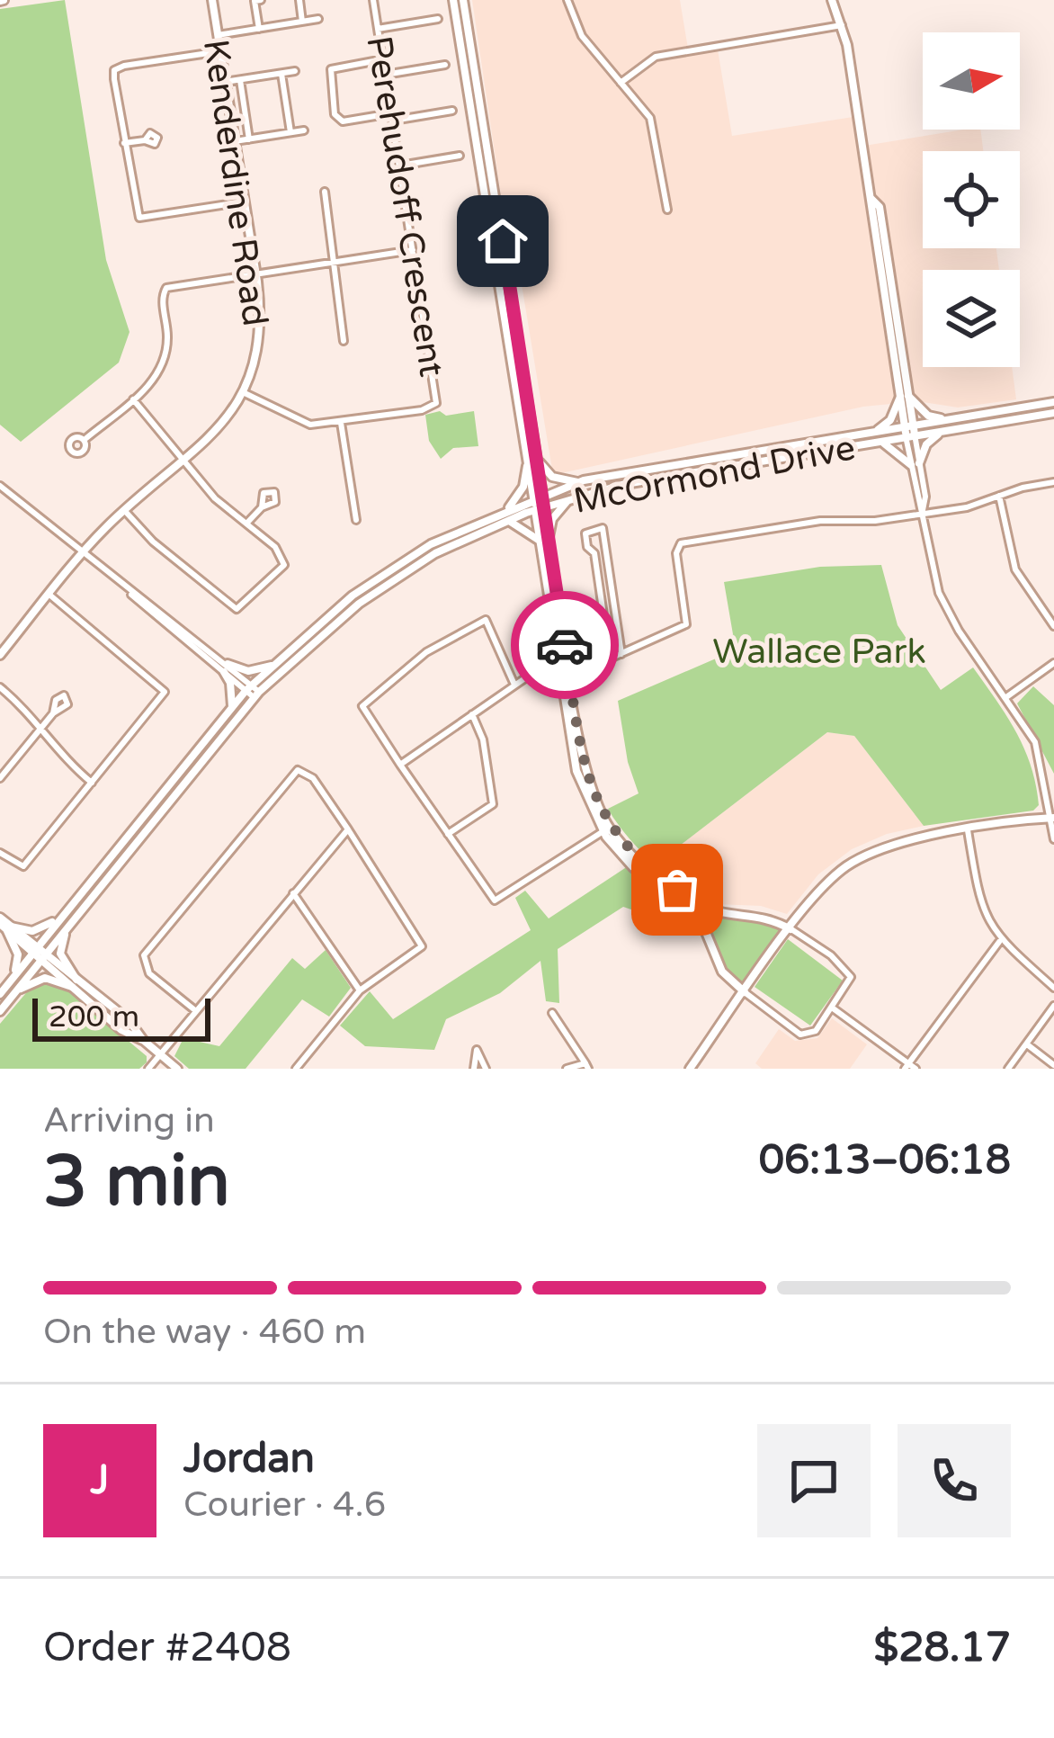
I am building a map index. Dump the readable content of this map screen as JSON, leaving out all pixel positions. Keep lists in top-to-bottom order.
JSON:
{
  "streets": {
    "main road": ["Kenderdine Road", "McOrmond Drive"],
    "street": ["Perehudoff Crescent"]
  },
  "crossings": [
    ["Kenderdine Road", "Perehudoff Crescent"]
  ],
  "parks": ["Wallace Park"],
  "scale_bar": "200 m",
  "north": "right",
  "page": {
    "scale": "200 m",
    "heading": ["3 min", "Arriving in", "06:13–06:18"],
    "panel": [
      "Jordan",
      "Courier · 4.6",
      "Order #2408",
      "$28.17"
    ],
    "bar": "On the way · 460 m",
    "round": "J"
  }
}
